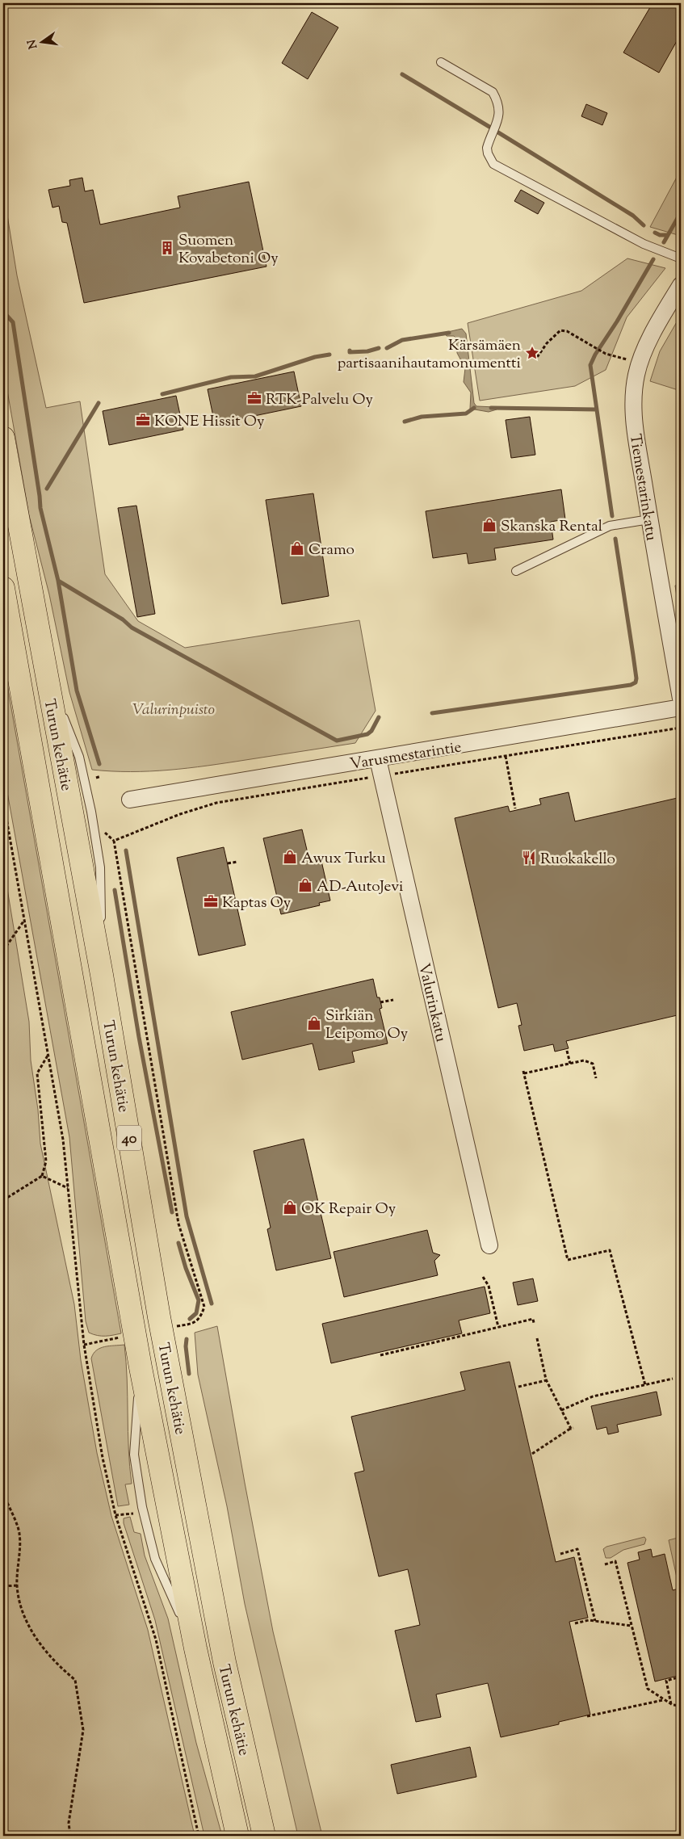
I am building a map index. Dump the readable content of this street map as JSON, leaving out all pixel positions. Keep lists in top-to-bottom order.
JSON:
{
  "streets": {
    "highway": ["Turun kehätie", "40"],
    "street": ["Tiemestarinkatu", "Varusmestarintie", "Valurinkatu"]
  },
  "crossings": [
    ["Varusmestarintie", "Valurinkatu"]
  ],
  "parks": ["Valurinpuisto"],
  "places": {
    "building": ["Suomen Kovabetoni Oy"],
    "place": ["Kärsämäen partisaanihautamonumentti"],
    "office": ["RTK-Palvelu Oy", "KONE Hissit Oy", "Kaptas Oy"],
    "shop": [
      "Skanska Rental",
      "Cramo",
      "Awux Turku",
      "AD-AutoJevi",
      "Sirkiän Leipomo Oy",
      "OK Repair Oy"
    ],
    "restaurant": ["Ruokakello"]
  },
  "north": "left"
}
